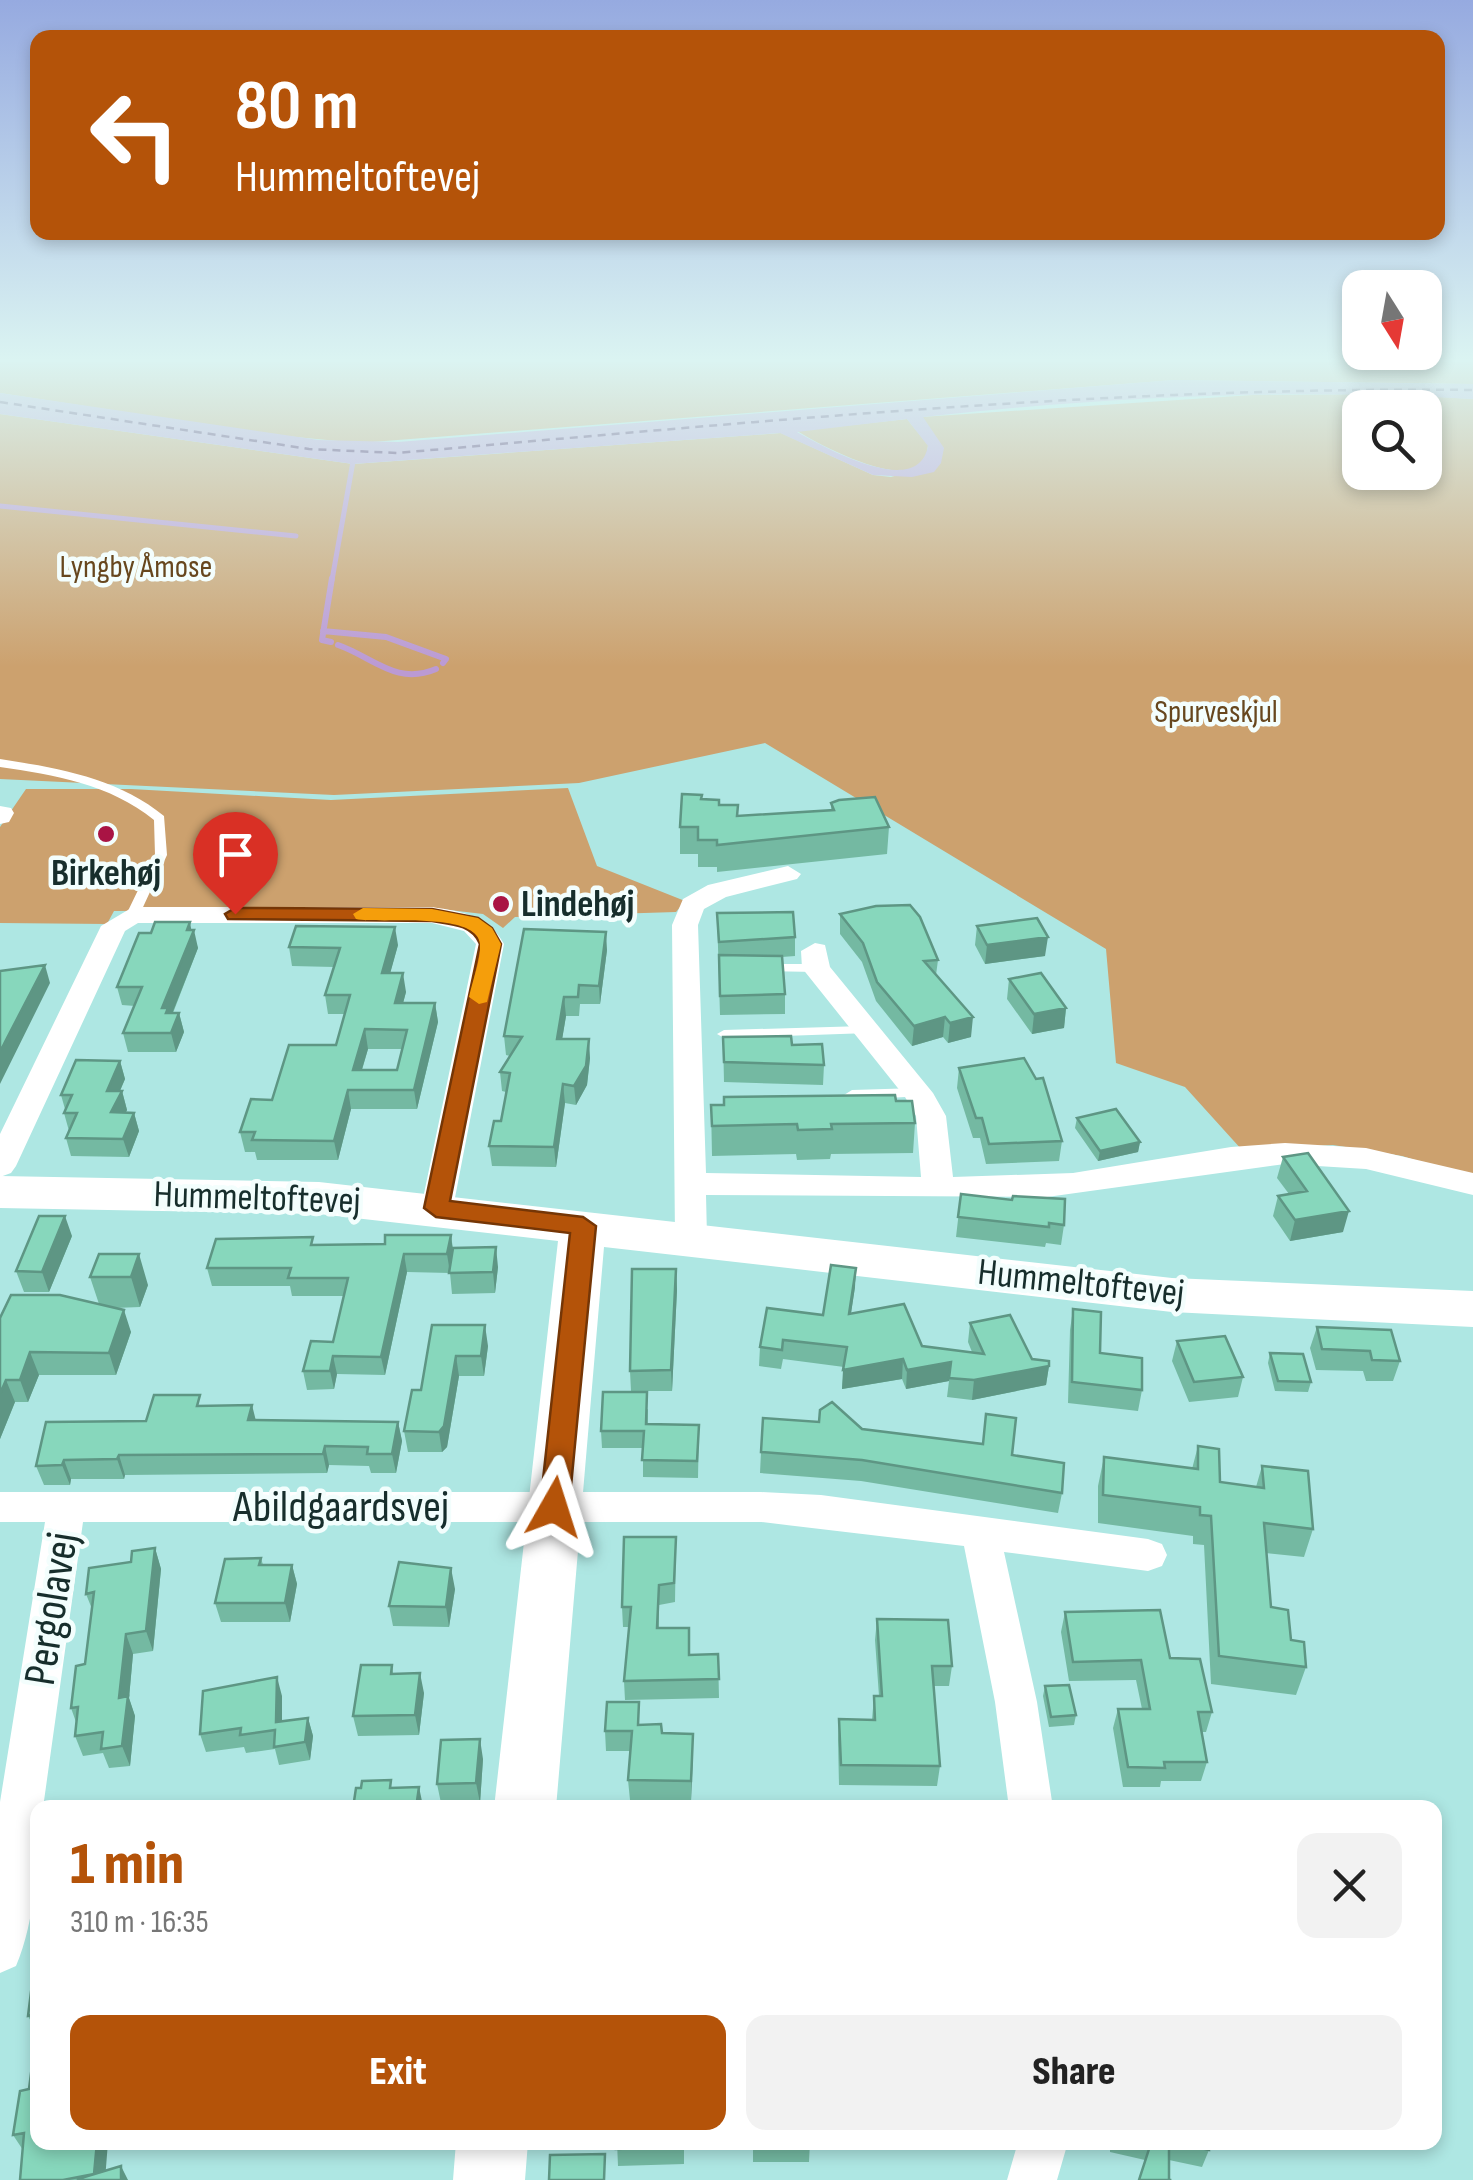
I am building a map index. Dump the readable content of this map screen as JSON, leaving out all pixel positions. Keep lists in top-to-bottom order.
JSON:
{
  "streets": {
    "street": ["Hummeltoftevej", "Abildgaardsvej", "Pergolavej"]
  },
  "crossings": [
    ["Abildgaardsvej", "Pergolavej"]
  ],
  "parks": ["Lyngby Åmose", "Spurveskjul"],
  "places": ["Birkehøj", "Lindehøj"],
  "north": "bottom",
  "page": {
    "turn": ["80 m", "Hummeltoftevej"],
    "heading": ["1 min", "310 m · 16:35"],
    "buttons": ["Exit", "Share"]
  }
}
